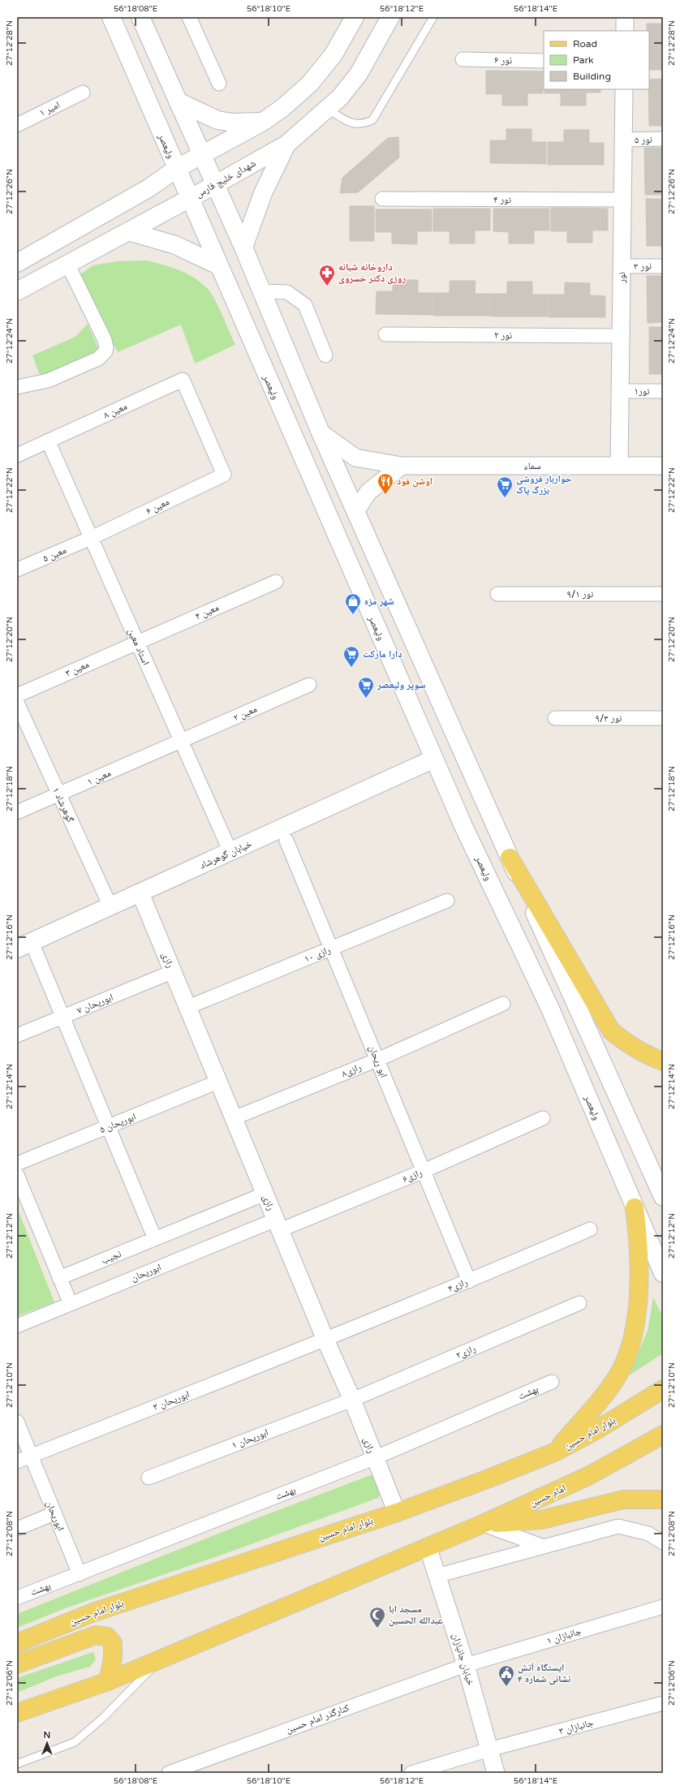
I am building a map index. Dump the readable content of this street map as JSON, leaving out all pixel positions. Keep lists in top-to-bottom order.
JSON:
{
  "streets": {
    "main road": [
      "ولیعصر",
      "شهدای خلیج فارس",
      "خیابان گوهرشاد",
      "بلوار امام حسین",
      "امام حسین"
    ],
    "street": [
      "نور ۶",
      "امیر ۱",
      "نور ۵",
      "نور ۴",
      "نور ۳",
      "نور",
      "نور ۲",
      "نور۱",
      "معین ۸",
      "سماء",
      "معین ۶",
      "معین ۵",
      "نور ۹/۱",
      "معین ۴",
      "استاد معین",
      "معین ۳",
      "معین ۲",
      "نور ۹/۳",
      "معین ۱",
      "گوهرشاد ۱",
      "رازی ۱۰",
      "رازی",
      "ابوریحان ۷",
      "ابو ریحان",
      "رازی۸",
      "ابوریحان ۵",
      "رازی۶",
      "نجیب",
      "ابوریحان",
      "رازی۴",
      "رازی۲",
      "بهشت",
      "ابوریحان ۳",
      "ابوریحان ۱",
      "جانبازان ۱",
      "خیابان جانبازان",
      "کنارگذر امام حسین",
      "جانبازان ۳"
    ]
  },
  "crossings": [
    ["نور ۵", "نور"],
    ["ولیعصر", "شهدای خلیج فارس"],
    ["ولیعصر", "خیابان گوهرشاد"],
    ["نور ۴", "نور"],
    ["نور ۳", "نور"],
    ["نور", "نور ۲"],
    ["نور", "نور۱"],
    ["نور", "سماء"],
    ["معین ۸", "معین ۶"],
    ["معین ۸", "استاد معین"],
    ["معین ۶", "معین ۵"],
    ["معین ۶", "استاد معین"],
    ["معین ۵", "استاد معین"],
    ["معین ۴", "استاد معین"],
    ["معین ۴", "معین ۳"],
    ["استاد معین", "معین ۳"],
    ["استاد معین", "معین ۲"],
    ["استاد معین", "معین ۱"],
    ["استاد معین", "خیابان گوهرشاد"],
    ["معین ۲", "معین ۱"],
    ["معین ۱", "گوهرشاد ۱"],
    ["گوهرشاد ۱", "خیابان گوهرشاد"],
    ["خیابان گوهرشاد", "رازی"],
    ["رازی ۱۰", "رازی"],
    ["رازی ۱۰", "ابو ریحان"],
    ["رازی", "ابوریحان ۷"],
    ["رازی", "رازی۸"],
    ["رازی", "ابوریحان ۵"],
    ["رازی", "رازی۶"],
    ["رازی", "نجیب"],
    ["رازی", "ابوریحان"],
    ["رازی", "رازی۴"],
    ["رازی", "رازی۲"],
    ["رازی", "بهشت"],
    ["رازی", "ابوریحان ۳"],
    ["رازی", "بلوار امام حسین"],
    ["رازی", "ابوریحان ۱"],
    ["ابو ریحان", "رازی۸"],
    ["ابو ریحان", "رازی۶"],
    ["ابو ریحان", "رازی۴"],
    ["رازی۶", "ابوریحان"],
    ["ابوریحان", "بهشت"],
    ["ابوریحان", "ابوریحان ۳"],
    ["رازی۴", "ابوریحان ۳"],
    ["رازی۲", "ابوریحان ۱"],
    ["امام حسین", "خیابان جانبازان"],
    ["جانبازان ۱", "خیابان جانبازان"],
    ["جانبازان ۱", "کنارگذر امام حسین"],
    ["خیابان جانبازان", "کنارگذر امام حسین"],
    ["خیابان جانبازان", "جانبازان ۳"]
  ],
  "places": {
    "pharmacy": ["داروخانه شبانه روزی دکتر خسروی"],
    "restaurant": ["اوشن فود"],
    "supermarket": ["خواربار فروشی بزرگ پاک", "دارا مارکت", "سوپر ولیعصر"],
    "shop": ["شهر مزه"],
    "mosque": ["مسجد ابا عبدالله الحسین"],
    "public building": ["ایستگاه آتش نشانی شماره ۴"]
  },
  "legend": ["Road", "Park", "Building"],
  "north": "top",
  "coordinates": [
    "56°18'08\"E",
    "56°18'10\"E",
    "56°18'12\"E",
    "56°18'14\"E",
    "27°12'28\"N",
    "27°12'26\"N",
    "27°12'24\"N",
    "27°12'22\"N",
    "27°12'20\"N",
    "27°12'18\"N",
    "27°12'16\"N",
    "27°12'14\"N",
    "27°12'12\"N",
    "27°12'10\"N",
    "27°12'08\"N",
    "27°12'06\"N"
  ]
}
